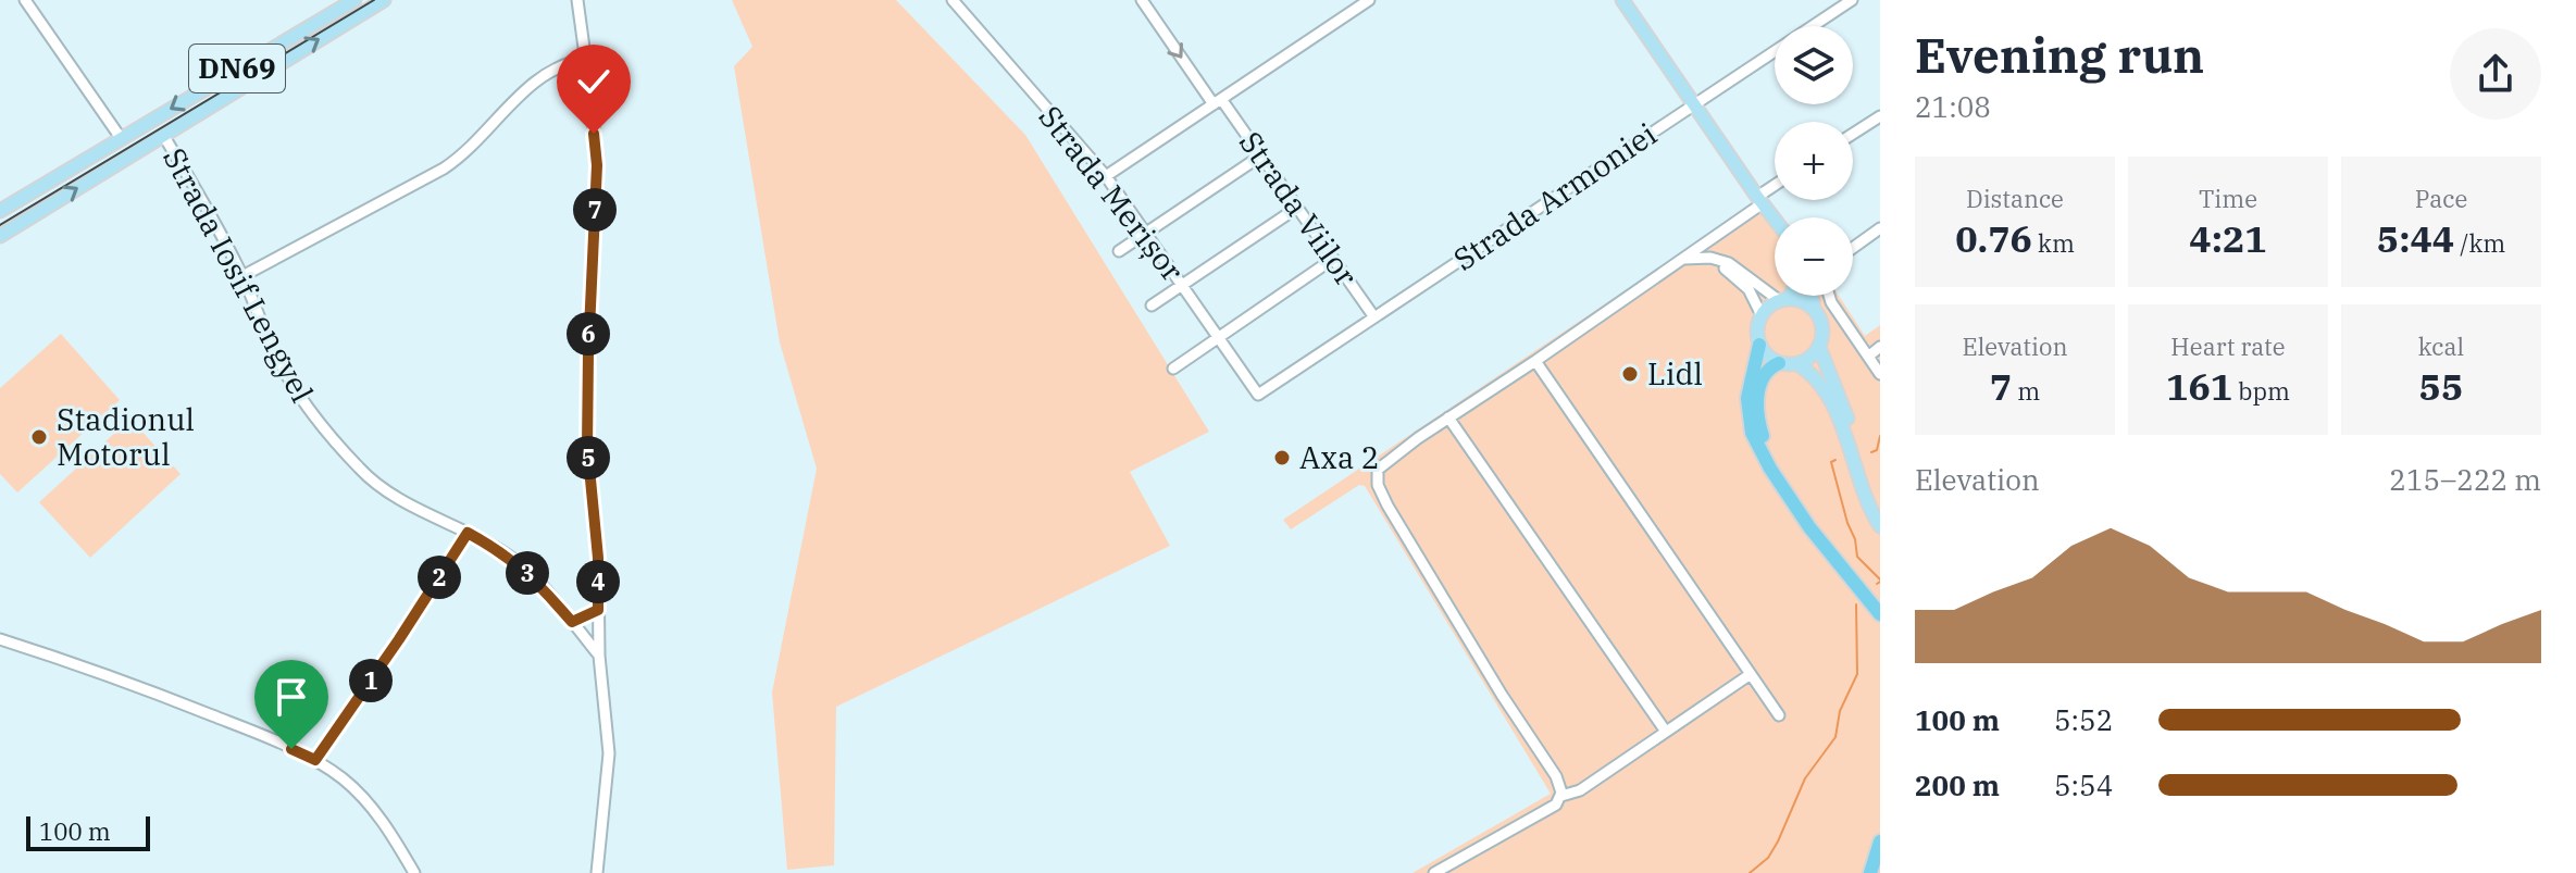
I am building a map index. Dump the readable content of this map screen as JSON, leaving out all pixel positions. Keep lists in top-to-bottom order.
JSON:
{
  "streets": {
    "main road": ["DN69"],
    "street": [
      "Strada Merișor",
      "Strada Armoniei",
      "Strada Viilor",
      "Strada Iosif Lengyel"
    ]
  },
  "crossings": [
    ["DN69", "Strada Iosif Lengyel"],
    ["Strada Merișor", "Strada Armoniei"],
    ["Strada Armoniei", "Strada Viilor"]
  ],
  "places": ["Lidl", "Stadionul Motorul", "Axa 2"],
  "scale_bar": "100 m",
  "page": {
    "heading": ["Evening run", "21:08"],
    "map_buttons": ["+", "−"],
    "stats": [
      ["Distance", "0.76 km"],
      ["Time", "4:21"],
      ["Pace", "5:44 /km"],
      ["Elevation", "7 m"],
      ["Heart rate", "161 bpm"],
      ["kcal", "55"]
    ],
    "pins": [
      "7",
      "6",
      "5",
      "3",
      "2",
      "4",
      "1"
    ],
    "chart": ["Elevation", "215–222 m"],
    "list": [
      {
        "name": "100 m",
        "note": "5:52"
      },
      {
        "name": "200 m",
        "note": "5:54"
      }
    ],
    "scale": "100 m"
  }
}
